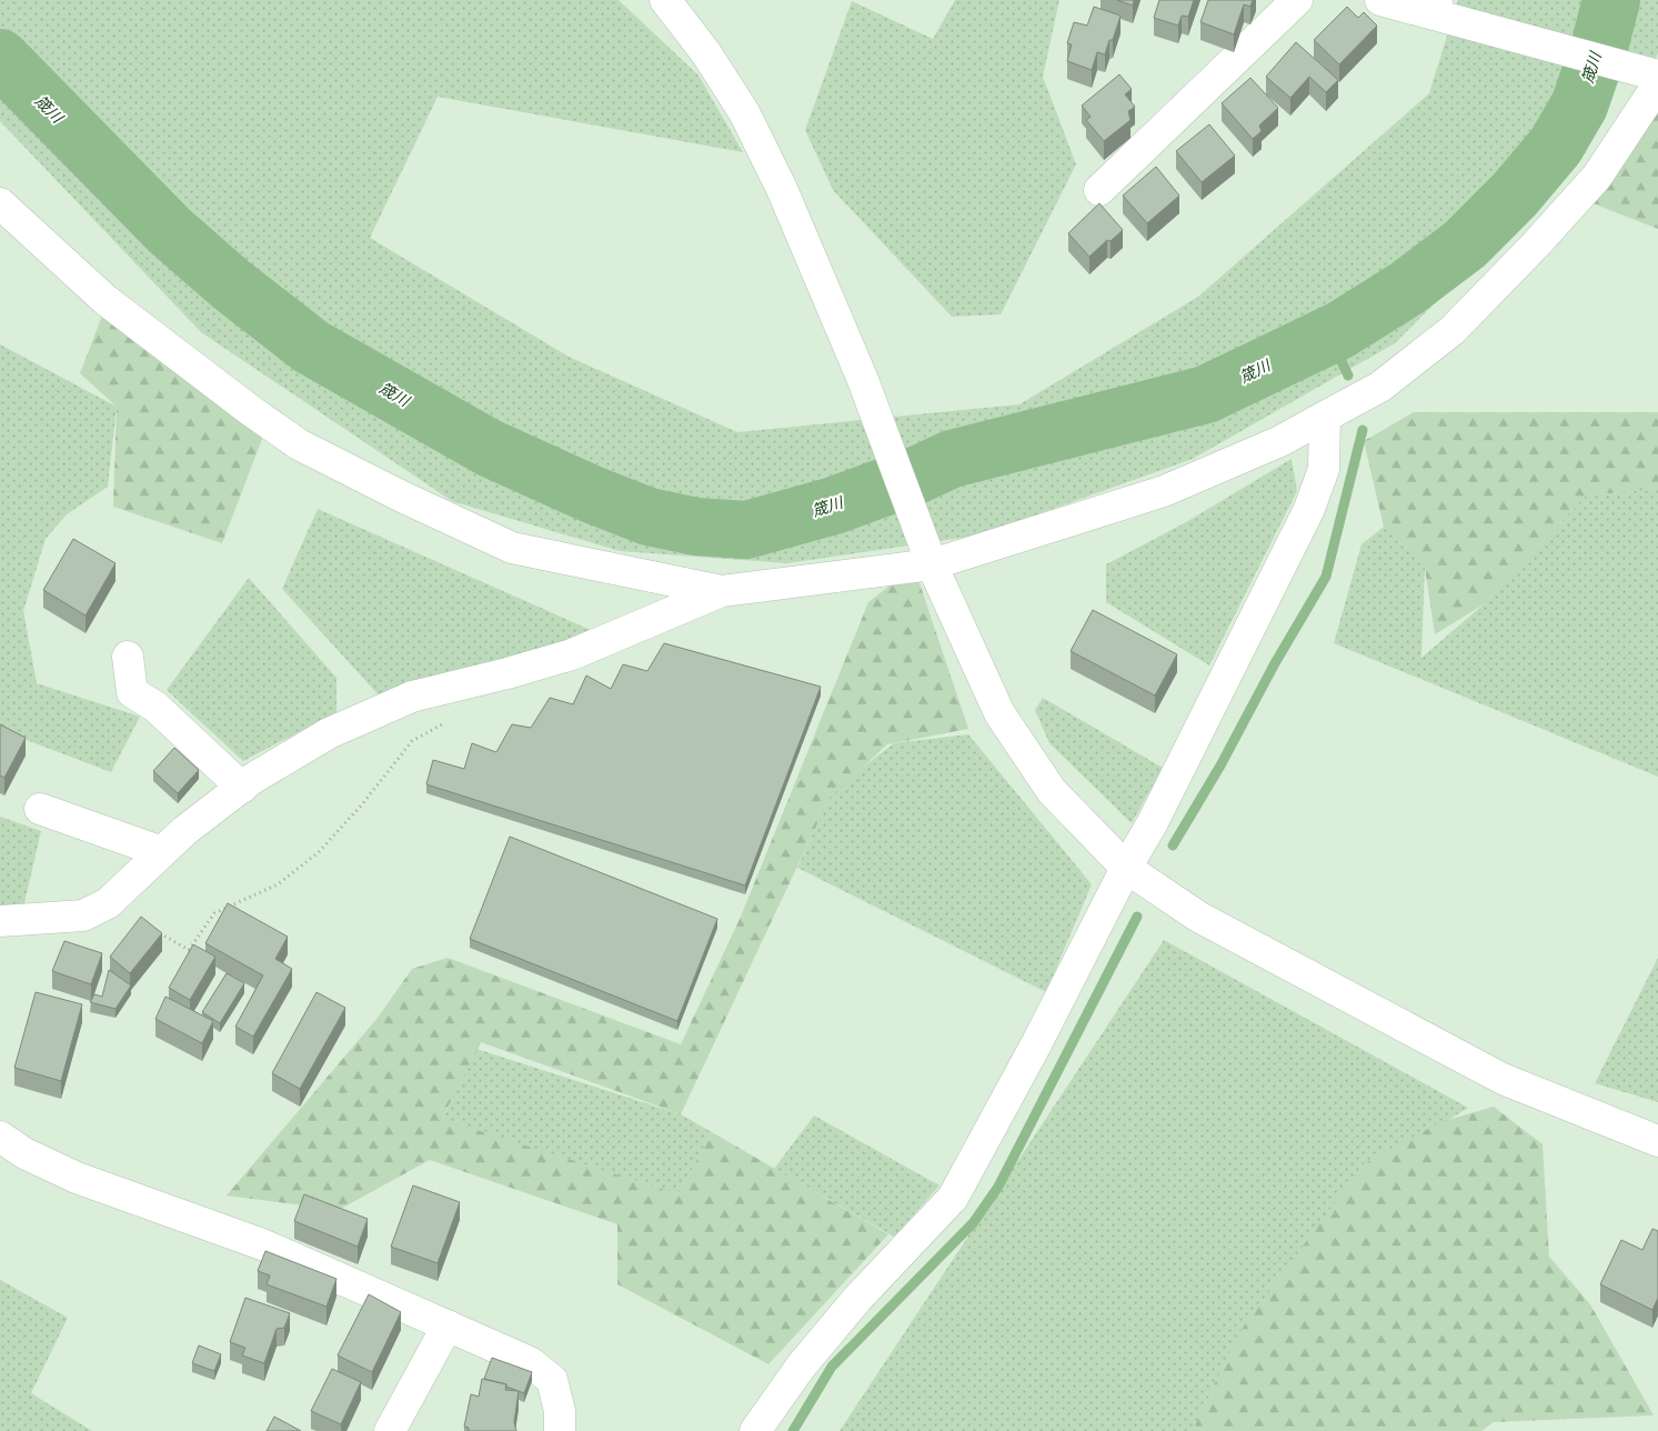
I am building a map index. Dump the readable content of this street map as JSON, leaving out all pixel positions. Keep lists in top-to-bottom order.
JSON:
{
  "water": ["筬川"]
}
